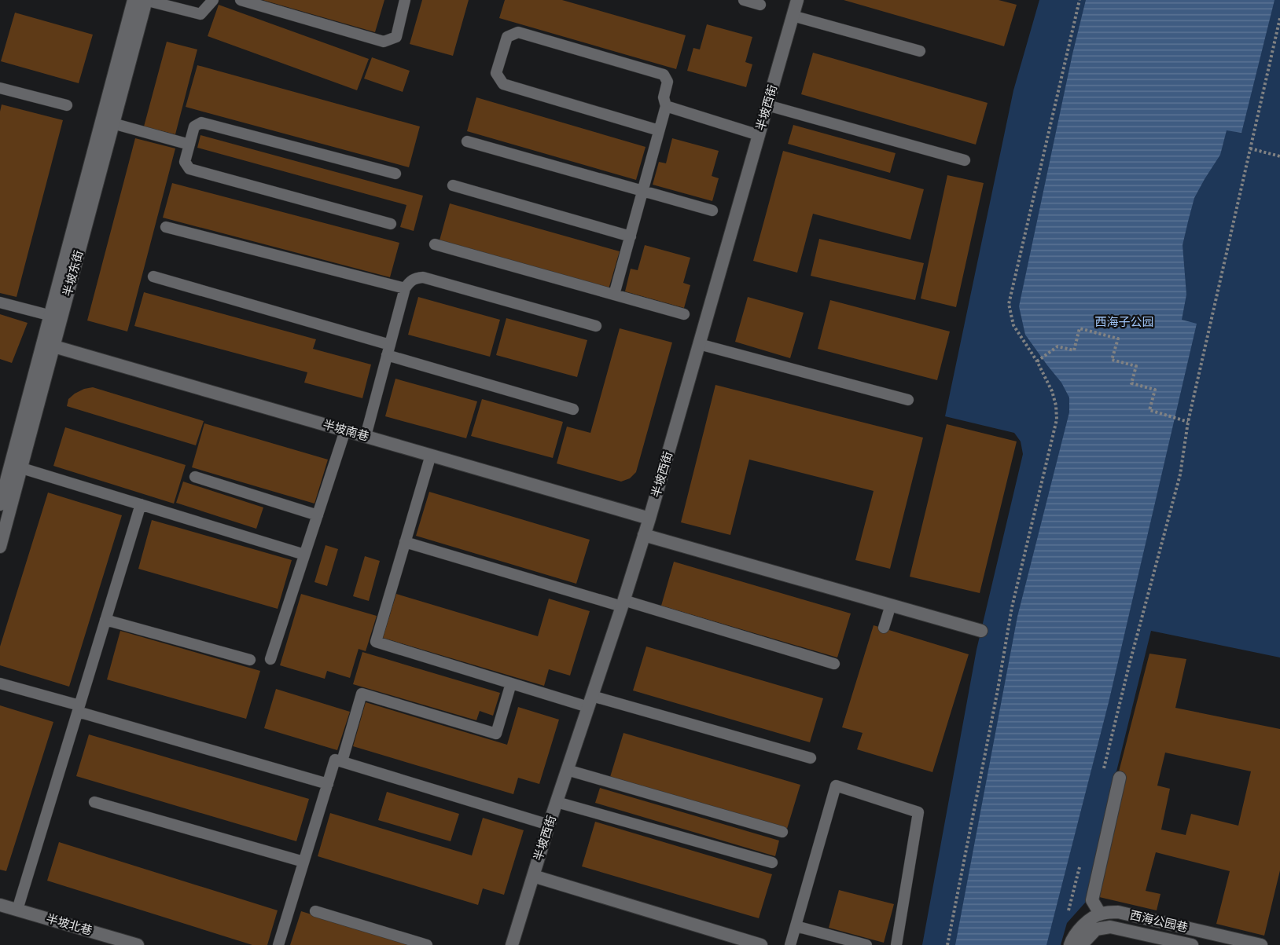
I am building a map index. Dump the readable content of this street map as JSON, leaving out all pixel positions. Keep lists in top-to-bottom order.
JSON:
{
  "streets": {
    "street": [
      "半坡西街",
      "半坡东街",
      "半坡南巷",
      "西海公园巷",
      "半坡北巷"
    ]
  },
  "crossings": [
    ["半坡西街", "半坡南巷"],
    ["半坡东街", "半坡南巷"]
  ],
  "parks": ["西海子公园"]
}
